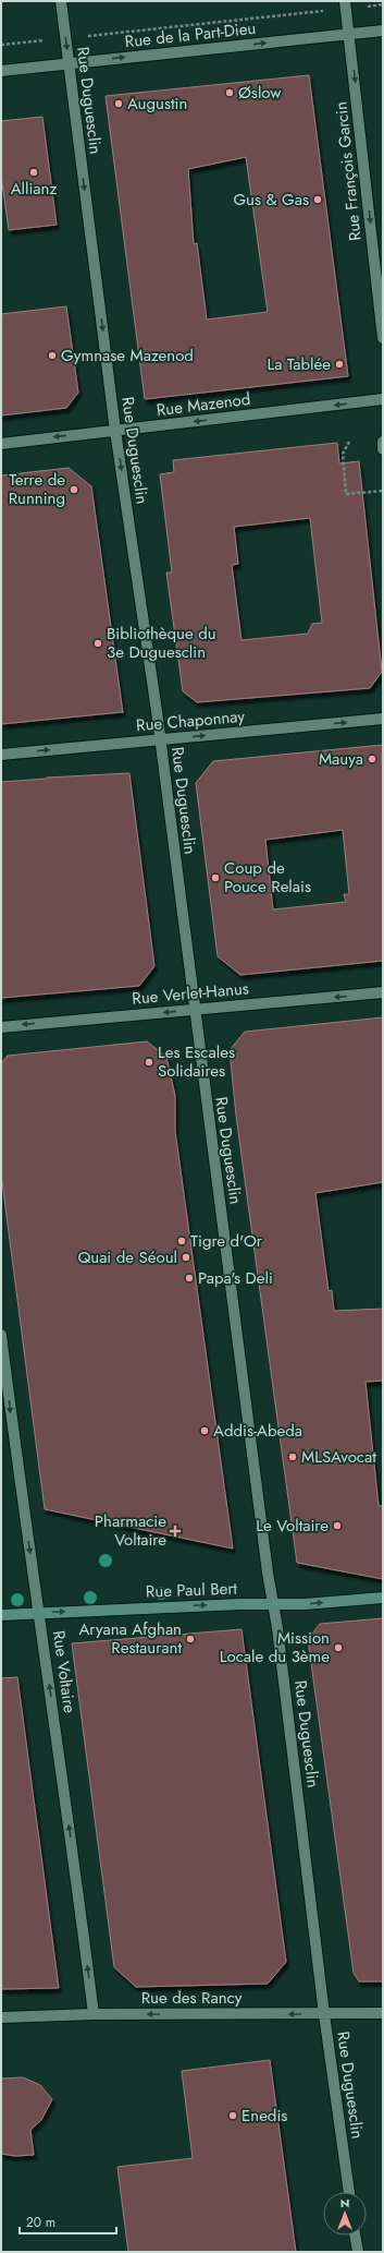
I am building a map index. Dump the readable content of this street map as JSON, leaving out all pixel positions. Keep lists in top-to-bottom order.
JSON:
{
  "streets": {
    "street": [
      "Rue de la Part-Dieu",
      "Rue Duguesclin",
      "Rue François Garcin",
      "Rue Mazenod",
      "Rue Chaponnay",
      "Rue Verlet-Hanus",
      "Rue Paul Bert",
      "Rue Voltaire",
      "Rue des Rancy"
    ]
  },
  "crossings": [
    ["Rue de la Part-Dieu", "Rue Duguesclin"],
    ["Rue de la Part-Dieu", "Rue François Garcin"],
    ["Rue Duguesclin", "Rue Mazenod"],
    ["Rue Duguesclin", "Rue Chaponnay"],
    ["Rue Duguesclin", "Rue Verlet-Hanus"],
    ["Rue Duguesclin", "Rue Paul Bert"],
    ["Rue Duguesclin", "Rue des Rancy"],
    ["Rue Paul Bert", "Rue Voltaire"],
    ["Rue Voltaire", "Rue des Rancy"]
  ],
  "one_way": [
    "Rue de la Part-Dieu",
    "Rue François Garcin",
    "Rue Mazenod",
    "Rue Chaponnay",
    "Rue Verlet-Hanus",
    "Rue Paul Bert",
    "Rue des Rancy"
  ],
  "places": {
    "other": [
      "Øslow",
      "Augustin",
      "Allianz",
      "Gus & Gas",
      "Gymnase Mazenod",
      "La Tablée",
      "Terre de Running",
      "Bibliothèque du 3e Duguesclin",
      "Mauya",
      "Coup de Pouce Relais",
      "Les Escales Solidaires",
      "Tigre d'Or",
      "Quai de Séoul",
      "Papa's Deli",
      "Addis-Abeda",
      "MLSAvocat",
      "Le Voltaire",
      "Aryana Afghan Restaurant",
      "Mission Locale du 3ème",
      "Enedis"
    ],
    "health": ["Pharmacie Voltaire"]
  },
  "scale_bar": "20 m",
  "north": "top"
}
